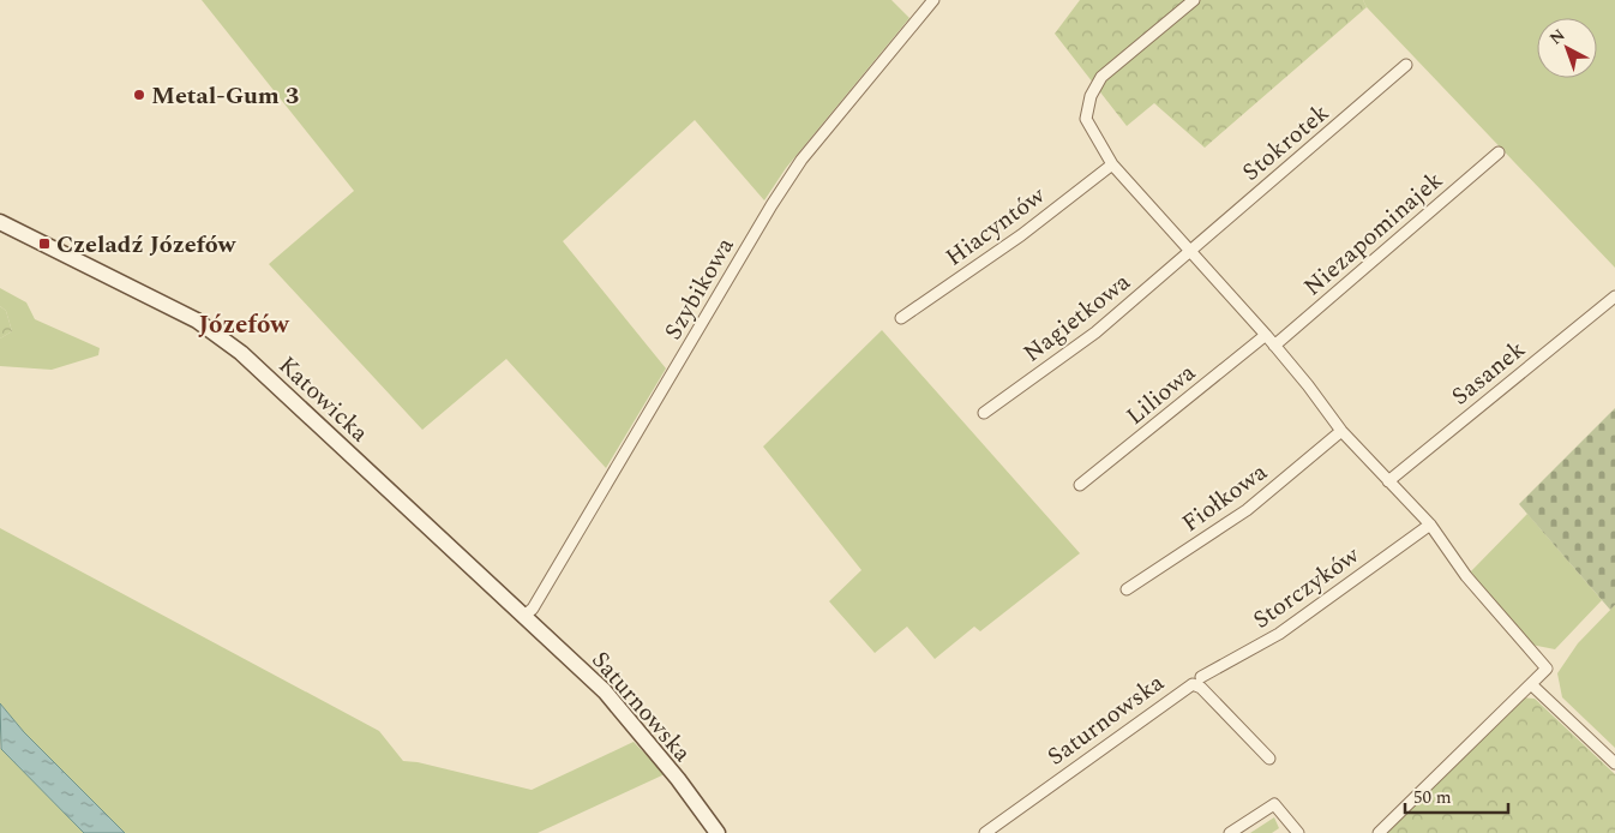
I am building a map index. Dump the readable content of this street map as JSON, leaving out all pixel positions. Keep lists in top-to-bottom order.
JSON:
{
  "streets": {
    "street": [
      "Stokrotek",
      "Hiacyntów",
      "Niezapominajek",
      "Szybikowa",
      "Nagietkowa",
      "Sasanek",
      "Liliowa",
      "Katowicka",
      "Fiołkowa",
      "Storczyków",
      "Saturnowska"
    ]
  },
  "crossings": [
    ["Stokrotek", "Nagietkowa"],
    ["Szybikowa", "Katowicka"],
    ["Szybikowa", "Saturnowska"],
    ["Katowicka", "Saturnowska"],
    ["Storczyków", "Saturnowska"]
  ],
  "districts": ["Józefów"],
  "places": {
    "other": ["Metal-Gum 3"],
    "transit": ["Czeladź Józefów"]
  },
  "scale_bar": "50 m",
  "north": "top left"
}
